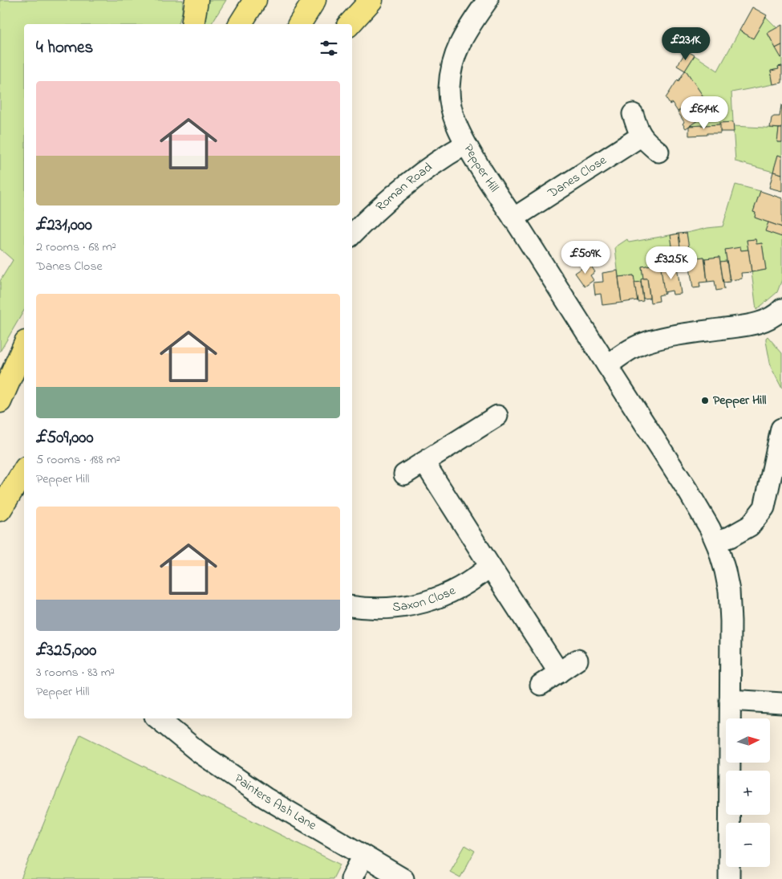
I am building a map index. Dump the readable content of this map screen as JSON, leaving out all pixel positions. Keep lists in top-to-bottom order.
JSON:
{
  "streets": {
    "street": [
      "Pepper Hill",
      "Danes Close",
      "Roman Road",
      "Saxon Close",
      "Painters Ash Lane"
    ]
  },
  "crossings": [
    ["Pepper Hill", "Danes Close"],
    ["Pepper Hill", "Roman Road"]
  ],
  "places": ["Pepper Hill"],
  "north": "right",
  "page": {
    "heading": "4 homes",
    "price": [
      "£231K",
      "£614K",
      "£509K",
      "£325K"
    ],
    "list": [
      {
        "name": "£231,000",
        "note": "2 rooms · 68 m² · Danes Close"
      },
      {
        "name": "£509,000",
        "note": "5 rooms · 188 m² · Pepper Hill"
      },
      {
        "name": "£325,000",
        "note": "3 rooms · 83 m² · Pepper Hill"
      }
    ],
    "map_buttons": ["+", "−"]
  }
}
